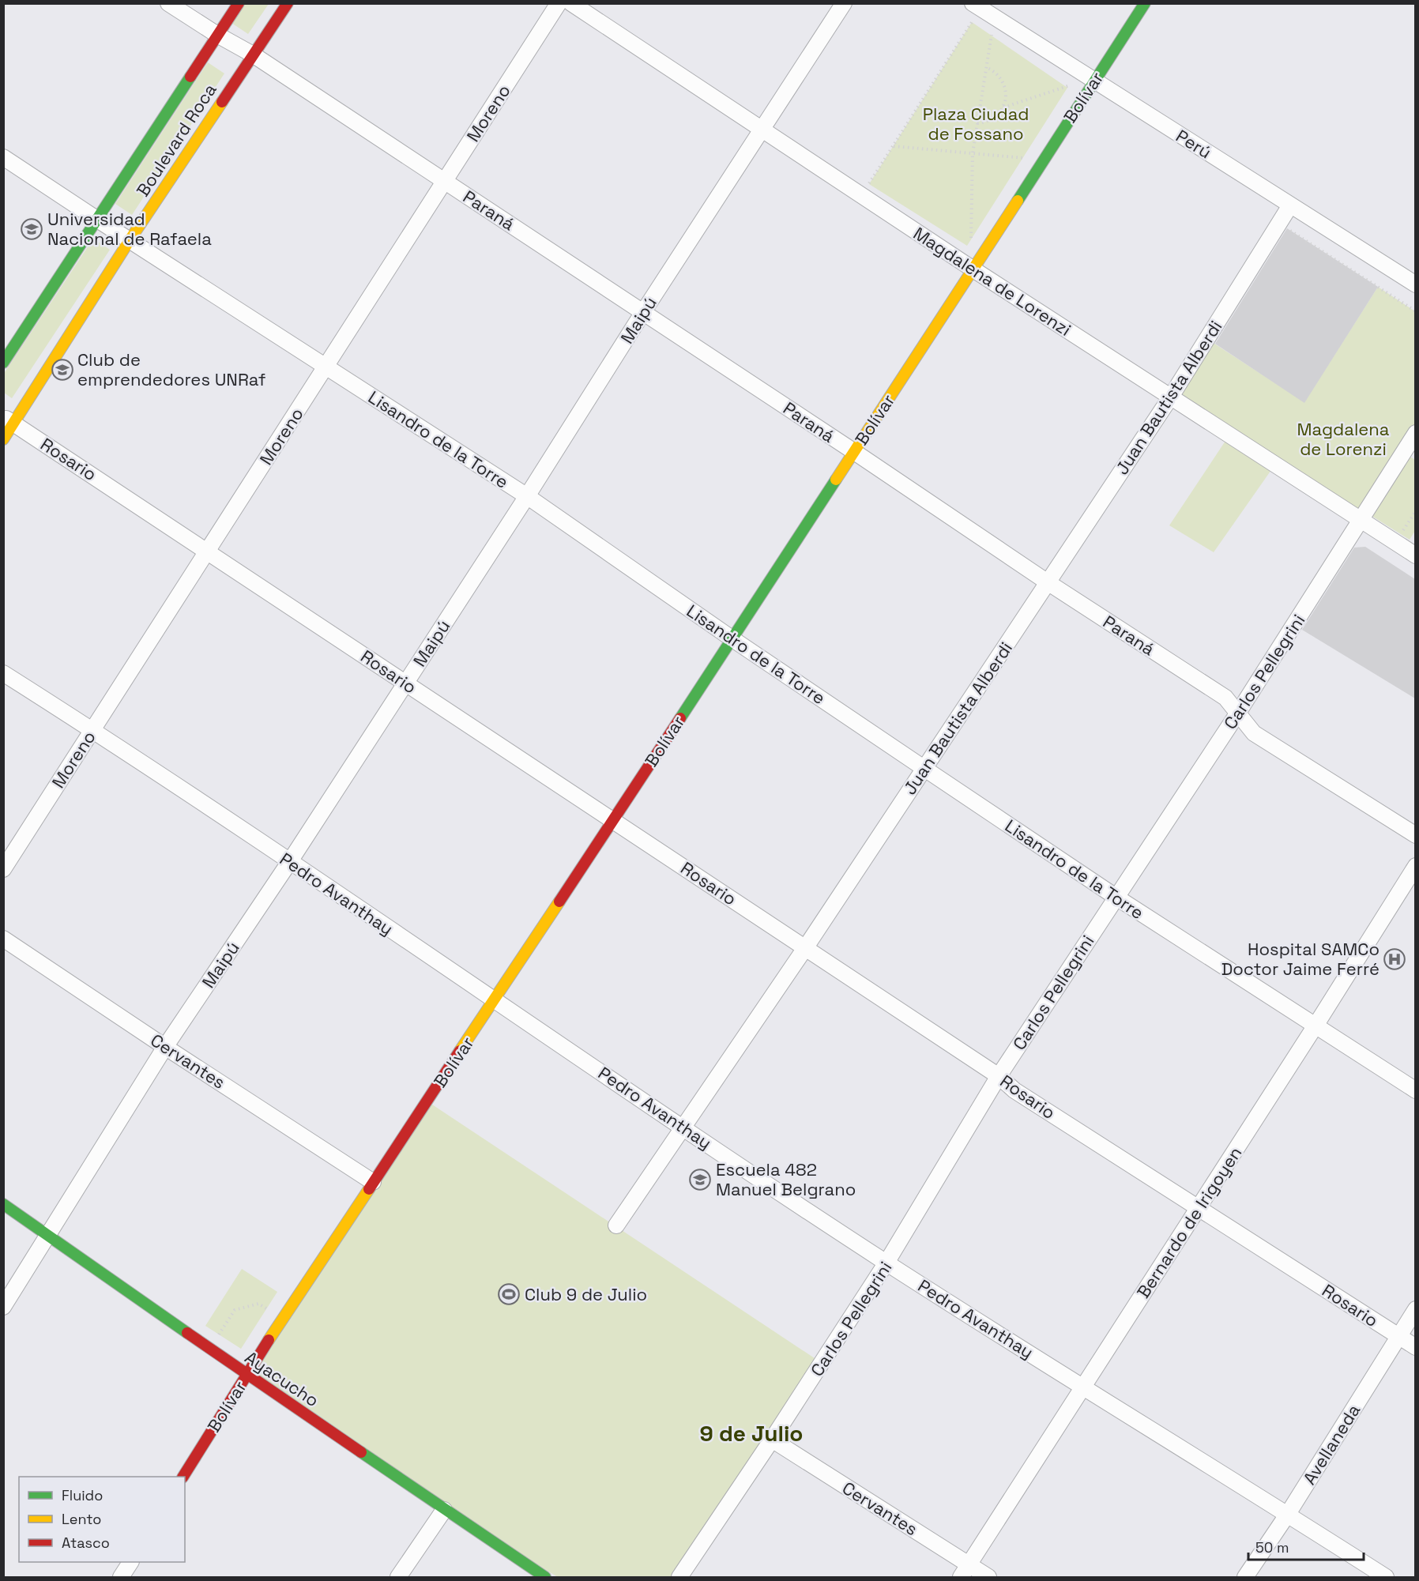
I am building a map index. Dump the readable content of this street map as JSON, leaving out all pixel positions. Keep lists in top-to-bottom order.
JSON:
{
  "streets": {
    "street": [
      "Bolívar",
      "Moreno",
      "Boulevard Roca",
      "Perú",
      "Paraná",
      "Magdalena de Lorenzi",
      "Maipú",
      "Juan Bautista Alberdi",
      "Lisandro de la Torre",
      "Rosario",
      "Carlos Pellegrini",
      "Pedro Avanthay",
      "Cervantes",
      "Bernardo de Irigoyen",
      "Ayacucho",
      "Avellaneda"
    ]
  },
  "crossings": [
    ["Bolívar", "Perú"],
    ["Bolívar", "Paraná"],
    ["Bolívar", "Magdalena de Lorenzi"],
    ["Bolívar", "Lisandro de la Torre"],
    ["Bolívar", "Rosario"],
    ["Bolívar", "Pedro Avanthay"],
    ["Bolívar", "Cervantes"],
    ["Bolívar", "Ayacucho"],
    ["Moreno", "Paraná"],
    ["Moreno", "Lisandro de la Torre"],
    ["Moreno", "Rosario"],
    ["Moreno", "Pedro Avanthay"],
    ["Boulevard Roca", "Paraná"],
    ["Boulevard Roca", "Lisandro de la Torre"],
    ["Boulevard Roca", "Rosario"],
    ["Perú", "Juan Bautista Alberdi"],
    ["Paraná", "Maipú"],
    ["Paraná", "Juan Bautista Alberdi"],
    ["Paraná", "Carlos Pellegrini"],
    ["Magdalena de Lorenzi", "Maipú"],
    ["Magdalena de Lorenzi", "Juan Bautista Alberdi"],
    ["Magdalena de Lorenzi", "Carlos Pellegrini"],
    ["Maipú", "Lisandro de la Torre"],
    ["Maipú", "Rosario"],
    ["Maipú", "Pedro Avanthay"],
    ["Maipú", "Cervantes"],
    ["Maipú", "Ayacucho"],
    ["Juan Bautista Alberdi", "Lisandro de la Torre"],
    ["Juan Bautista Alberdi", "Rosario"],
    ["Juan Bautista Alberdi", "Pedro Avanthay"],
    ["Lisandro de la Torre", "Carlos Pellegrini"],
    ["Lisandro de la Torre", "Bernardo de Irigoyen"],
    ["Rosario", "Carlos Pellegrini"],
    ["Rosario", "Bernardo de Irigoyen"],
    ["Rosario", "Avellaneda"],
    ["Carlos Pellegrini", "Pedro Avanthay"],
    ["Carlos Pellegrini", "Cervantes"],
    ["Pedro Avanthay", "Bernardo de Irigoyen"],
    ["Pedro Avanthay", "Avellaneda"],
    ["Cervantes", "Bernardo de Irigoyen"]
  ],
  "districts": ["9 de Julio"],
  "parks": ["Plaza Ciudad de Fossano", "Magdalena de Lorenzi"],
  "places": {
    "school or university": ["Universidad Nacional de Rafaela", "Club de emprendedores UNRaf", "Escuela 482 Manuel Belgrano"],
    "hospital": ["Hospital SAMCo Doctor Jaime Ferré"],
    "sports": ["Club 9 de Julio"]
  },
  "legend": ["Fluido", "Lento", "Atasco"],
  "scale_bar": "50 m"
}
